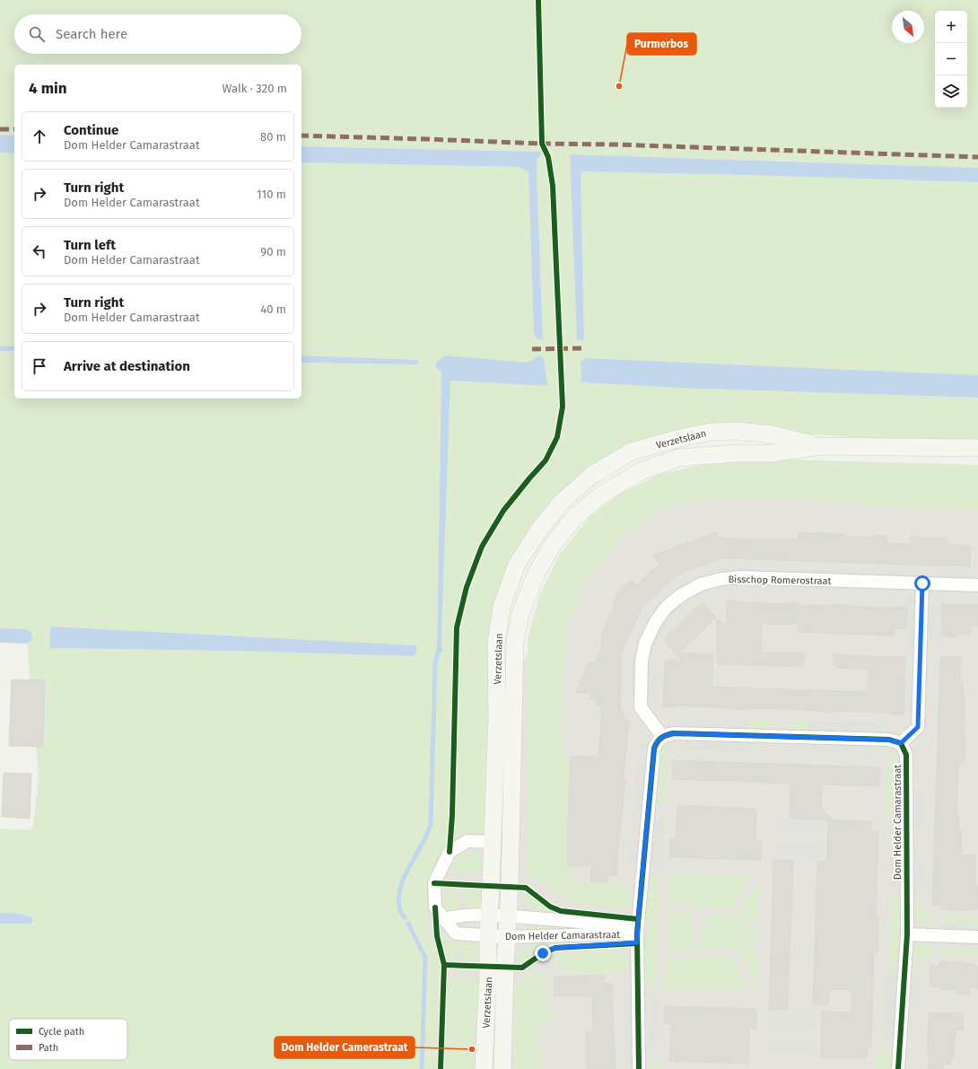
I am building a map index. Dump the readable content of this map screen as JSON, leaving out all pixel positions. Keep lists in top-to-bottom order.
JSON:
{
  "streets": {
    "main road": ["Verzetslaan"],
    "street": ["Bisschop Romerostraat", "Dom Helder Camarastraat"]
  },
  "crossings": [
    ["Verzetslaan", "Dom Helder Camarastraat"]
  ],
  "places": ["Purmerbos", "Dom Helder Camerastraat"],
  "legend": ["Cycle path", "Path"],
  "north": "bottom right",
  "page": {
    "map_buttons": ["+", "−"],
    "search": "Search here",
    "heading": ["4 min", "Walk · 320 m"],
    "list": [
      ["Continue", "Dom Helder Camarastraat", "80 m"],
      ["Turn right", "Dom Helder Camarastraat", "110 m"],
      ["Turn left", "Dom Helder Camarastraat", "90 m"],
      ["Turn right", "Dom Helder Camarastraat", "40 m"],
      "Arrive at destination"
    ]
  }
}
